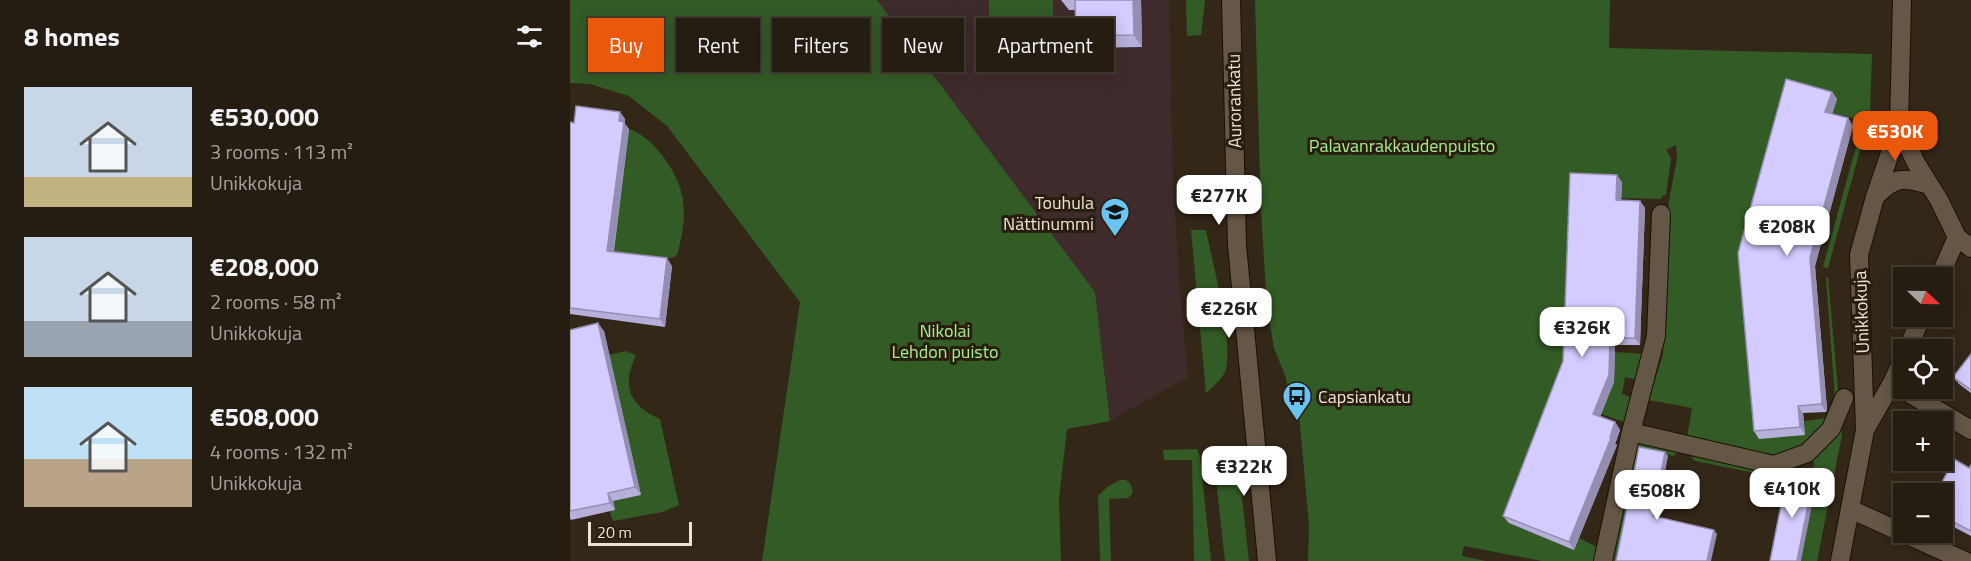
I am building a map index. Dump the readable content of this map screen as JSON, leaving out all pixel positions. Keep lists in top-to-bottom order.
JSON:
{
  "streets": {
    "street": ["Aurorankatu", "Unikkokuja"]
  },
  "parks": ["Palavanrakkaudenpuisto", "Nikolai Lehdon puisto"],
  "places": {
    "school or university": ["Touhula Nättinummi"],
    "bus stop": ["Capsiankatu"]
  },
  "scale_bar": "20 m",
  "north": "right",
  "page": {
    "heading": "8 homes",
    "chip": [
      "Buy",
      "Rent",
      "Filters",
      "New",
      "Apartment"
    ],
    "list": [
      {
        "name": "€530,000",
        "note": "3 rooms · 113 m² · Unikkokuja"
      },
      {
        "name": "€208,000",
        "note": "2 rooms · 58 m² · Unikkokuja"
      },
      {
        "name": "€508,000",
        "note": "4 rooms · 132 m² · Unikkokuja"
      }
    ],
    "price": [
      "€530K",
      "€277K",
      "€208K",
      "€226K",
      "€326K",
      "€322K",
      "€410K",
      "€508K"
    ],
    "map_buttons": ["+", "−"],
    "scale": "20 m"
  }
}
